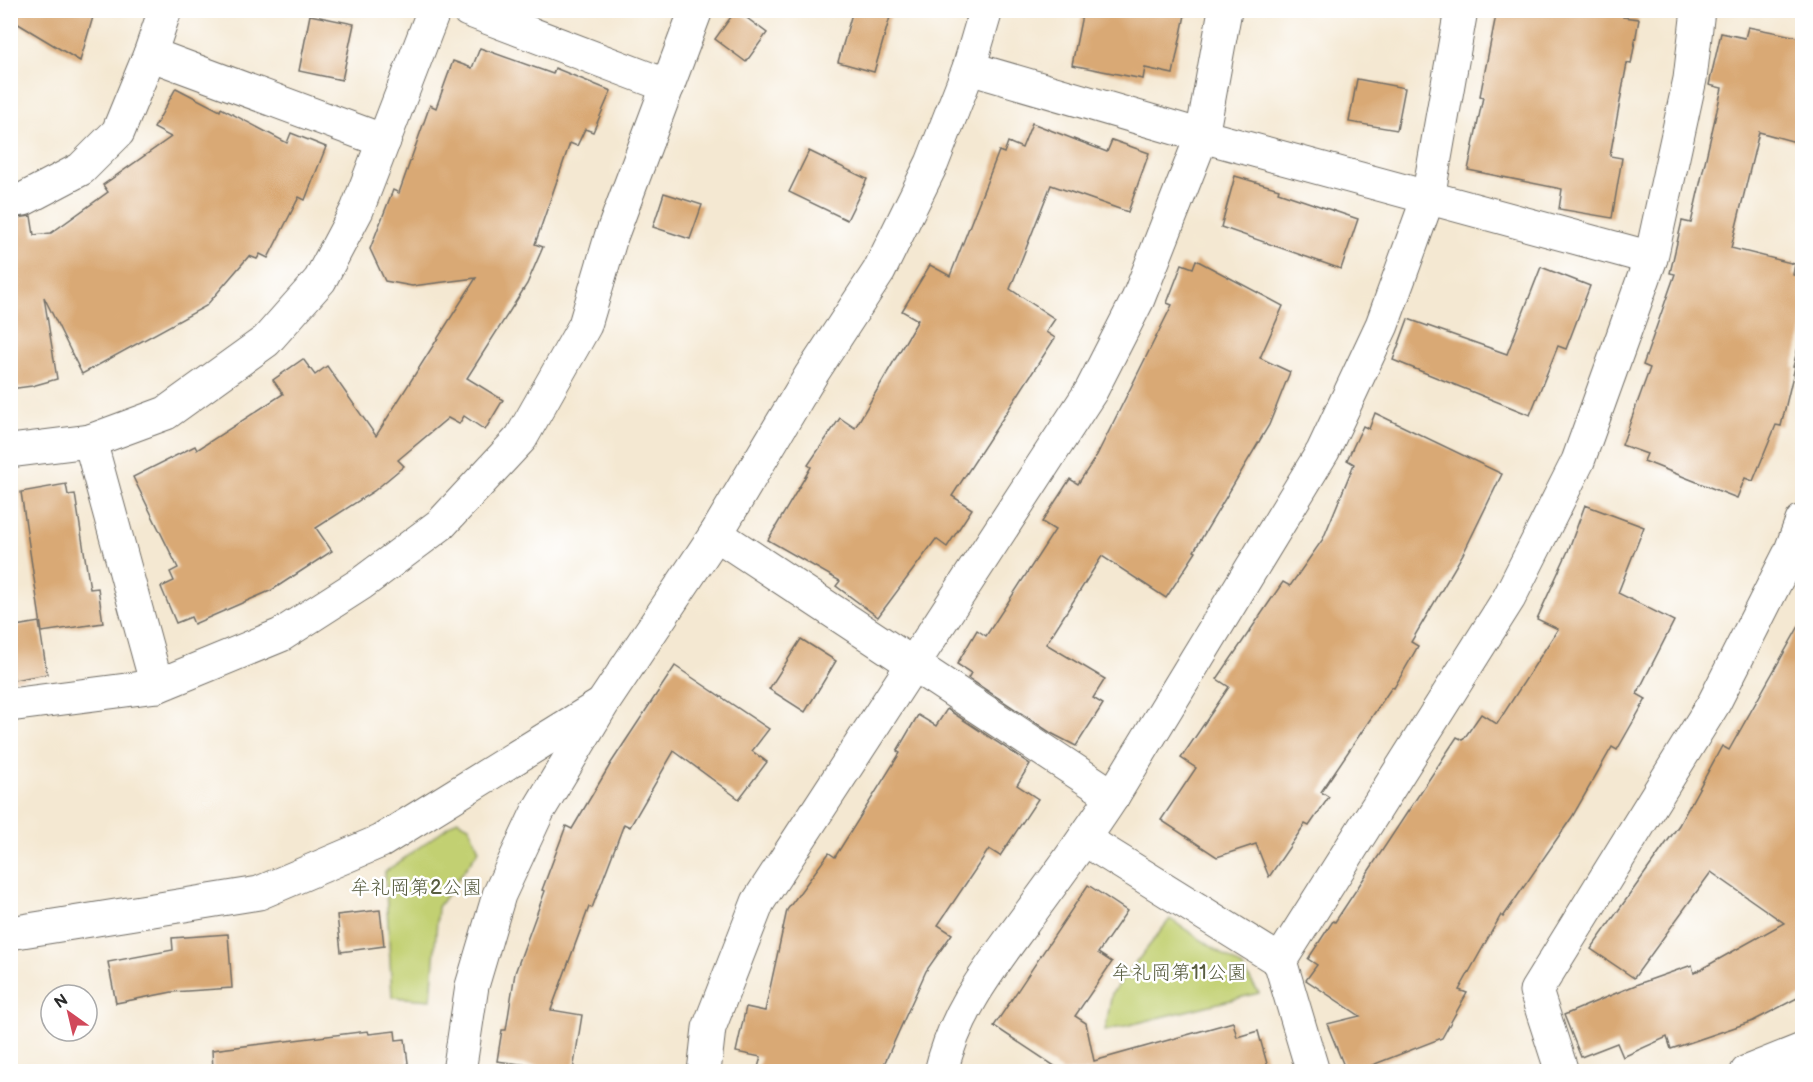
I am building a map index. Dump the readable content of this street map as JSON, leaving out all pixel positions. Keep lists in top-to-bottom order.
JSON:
{
  "parks": ["牟礼岡第2公園", "牟礼岡第11公園"],
  "north": "top left"
}
